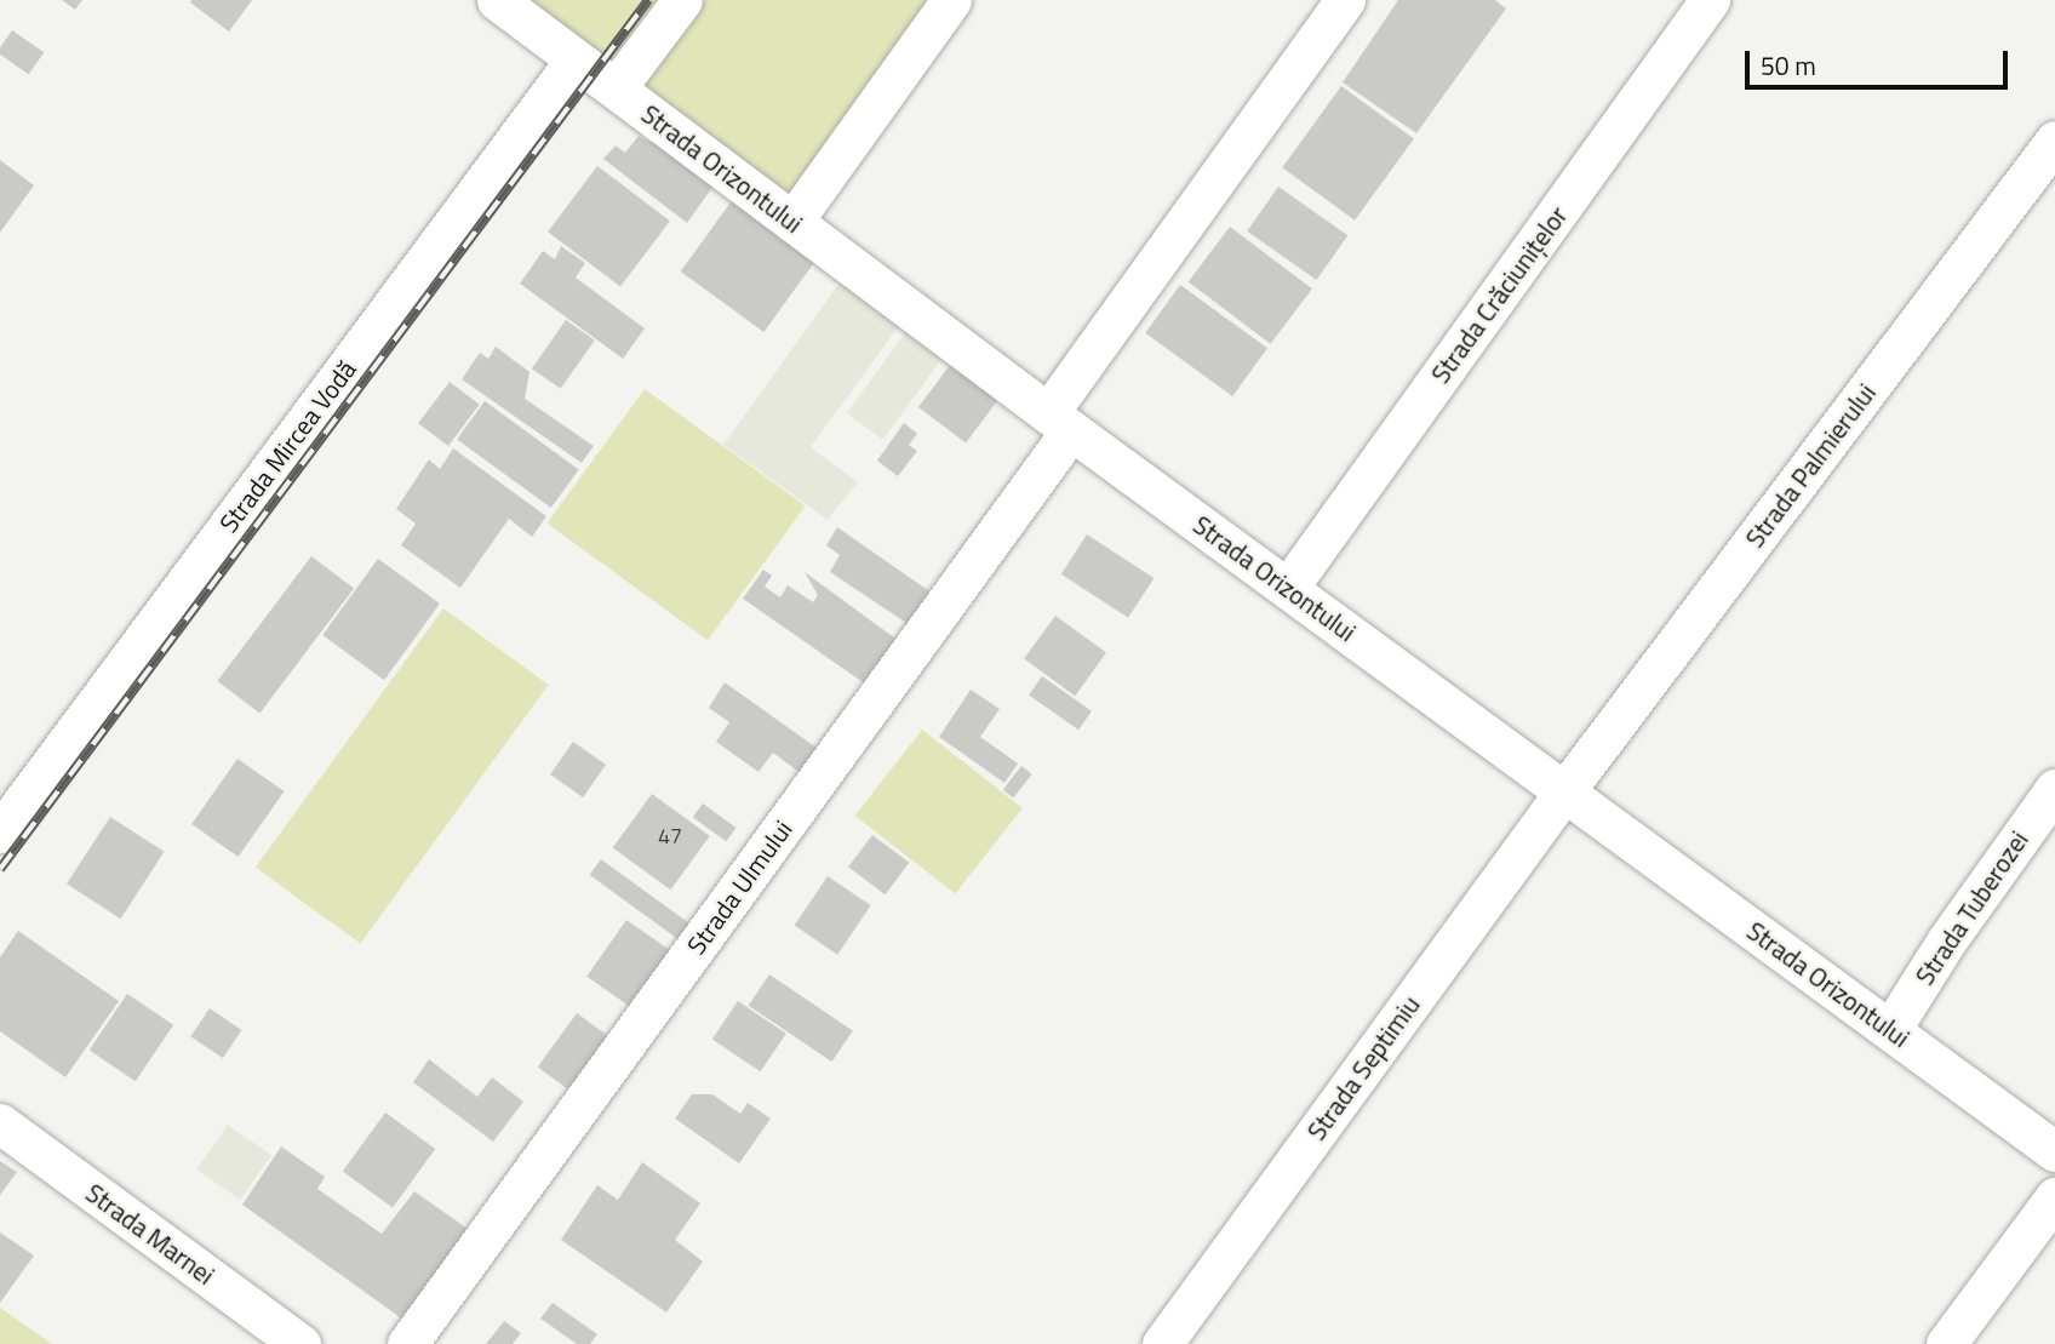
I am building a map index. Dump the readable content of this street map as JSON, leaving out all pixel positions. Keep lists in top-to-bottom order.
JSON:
{
  "streets": {
    "street": [
      "Strada Orizontului",
      "Strada Crăciunițelor",
      "Strada Mircea Vodă",
      "Strada Palmierului",
      "Strada Ulmului",
      "Strada Tuberozei",
      "Strada Septimiu",
      "Strada Marnei"
    ]
  },
  "crossings": [
    ["Strada Orizontului", "Strada Crăciunițelor"],
    ["Strada Orizontului", "Strada Mircea Vodă"],
    ["Strada Orizontului", "Strada Palmierului"],
    ["Strada Orizontului", "Strada Ulmului"],
    ["Strada Orizontului", "Strada Tuberozei"],
    ["Strada Orizontului", "Strada Septimiu"],
    ["Strada Palmierului", "Strada Septimiu"]
  ],
  "house_numbers": ["47"],
  "scale_bar": "50 m"
}
